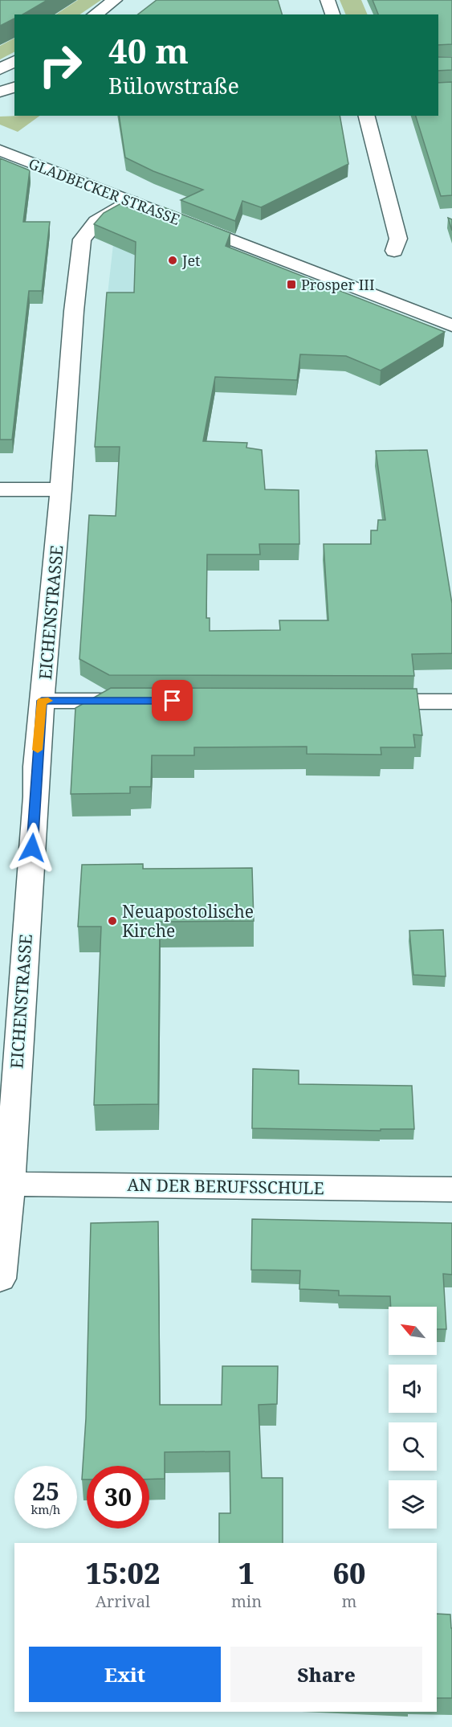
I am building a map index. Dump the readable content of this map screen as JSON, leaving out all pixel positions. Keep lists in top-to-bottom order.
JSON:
{
  "streets": {
    "street": ["GLADBECKER STRASSE", "EICHENSTRASSE", "AN DER BERUFSSCHULE"]
  },
  "crossings": [
    ["GLADBECKER STRASSE", "EICHENSTRASSE"],
    ["EICHENSTRASSE", "AN DER BERUFSSCHULE"]
  ],
  "places": {
    "other": ["Jet", "Neuapostolische Kirche"],
    "transit": ["Prosper III"]
  },
  "north": "top left",
  "page": {
    "turn": ["40 m", "Bülowstraße"],
    "speed": "25 km/h",
    "limit": "30",
    "eta": [
      "15:02",
      "Arrival",
      "1",
      "min",
      "60",
      "m"
    ],
    "buttons": ["Exit", "Share"]
  }
}
